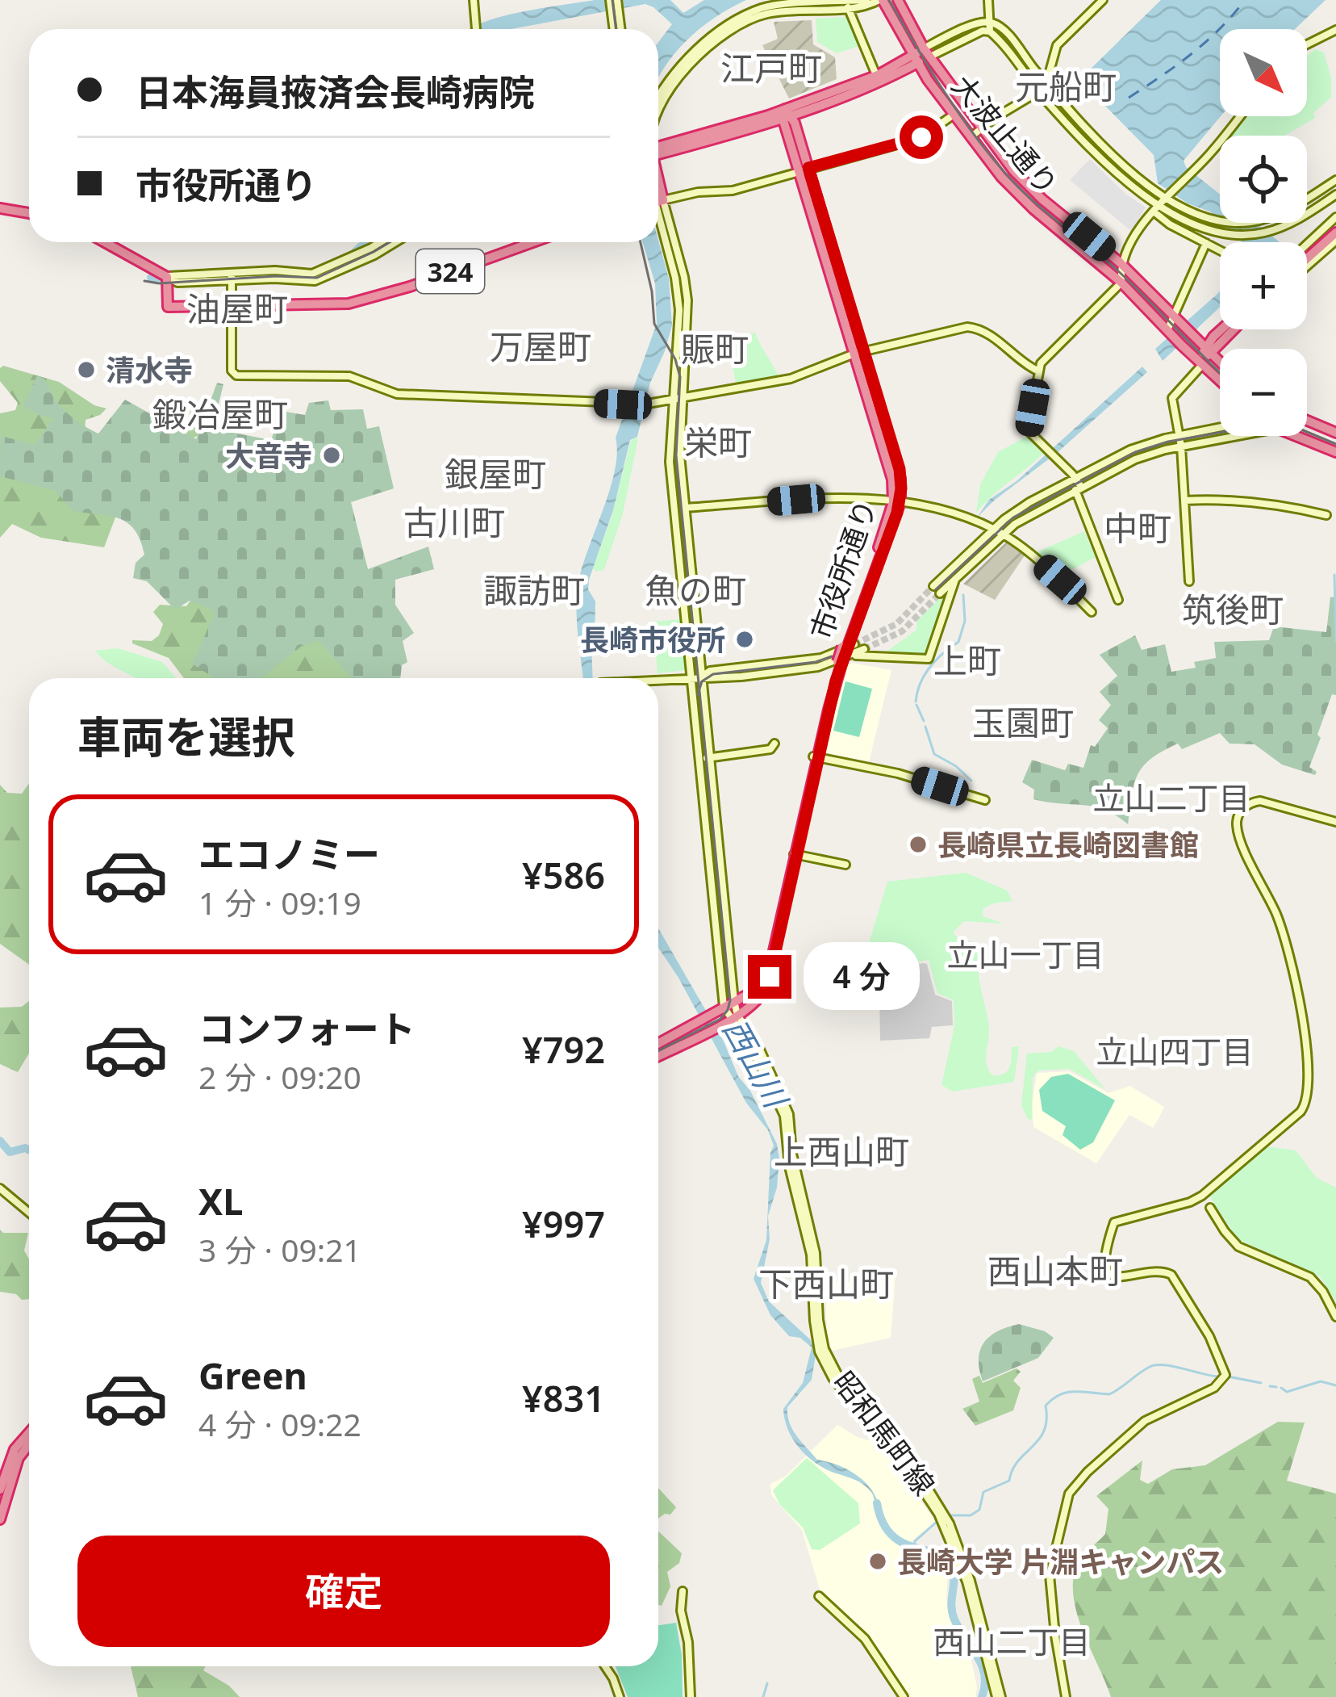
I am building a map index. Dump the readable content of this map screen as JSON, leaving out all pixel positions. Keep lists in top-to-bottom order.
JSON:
{
  "streets": {
    "highway": ["大波止通り", "324", "市役所通り"],
    "street": ["昭和馬町線"]
  },
  "crossings": [
    ["市役所通り", "昭和馬町線"]
  ],
  "districts": [
    "江戸町",
    "元船町",
    "油屋町",
    "万屋町",
    "賑町",
    "鍛冶屋町",
    "栄町",
    "銀屋町",
    "古川町",
    "中町",
    "諏訪町",
    "魚の町",
    "筑後町",
    "上町",
    "玉園町",
    "立山二丁目",
    "立山一丁目",
    "立山四丁目",
    "上西山町",
    "西山本町",
    "下西山町",
    "西山二丁目"
  ],
  "water": ["西山川"],
  "places": [
    "清水寺",
    "大音寺",
    "長崎市役所",
    "長崎県立長崎図書館",
    "長崎大学 片淵キャンパス"
  ],
  "north": "bottom right",
  "page": {
    "map_buttons": ["+", "−"],
    "banner": ["日本海員掖済会長崎病院", "市役所通り"],
    "heading": "車両を選択",
    "list": [
      {
        "name": "エコノミー",
        "note": "1 分 · 09:19",
        "value": "¥586"
      },
      {
        "name": "コンフォート",
        "note": "2 分 · 09:20",
        "value": "¥792"
      },
      {
        "name": "XL",
        "note": "3 分 · 09:21",
        "value": "¥997"
      },
      {
        "name": "Green",
        "note": "4 分 · 09:22",
        "value": "¥831"
      }
    ],
    "bubble": "4 分",
    "buttons": "確定"
  }
}
